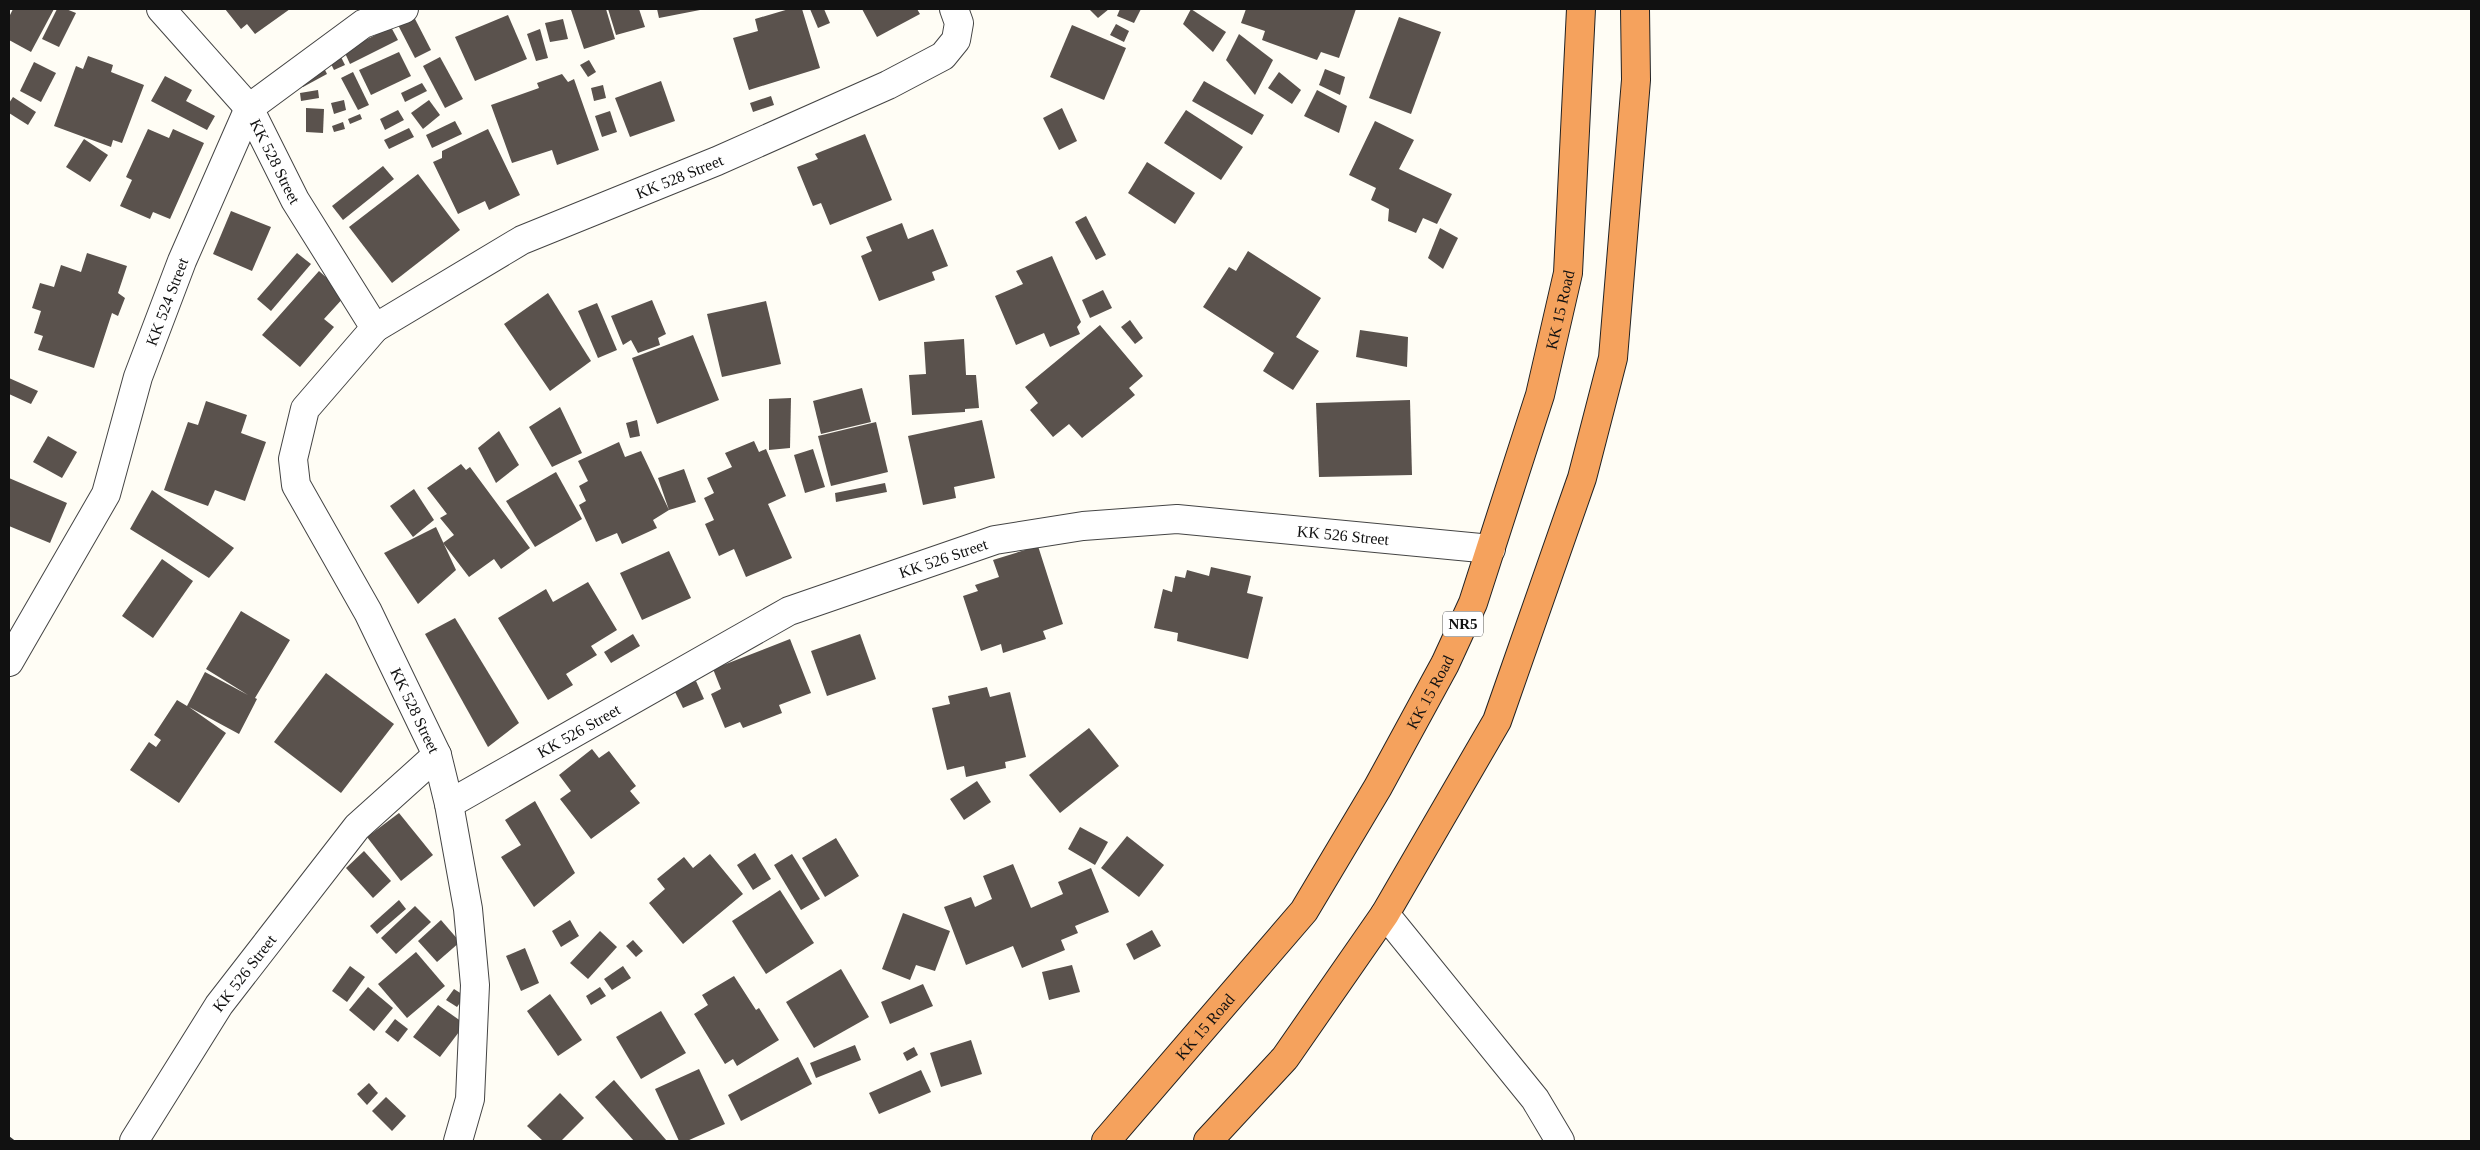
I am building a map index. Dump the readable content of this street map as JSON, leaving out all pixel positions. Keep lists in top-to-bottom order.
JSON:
{
  "streets": {
    "highway": ["KK 15 Road", "NR5"],
    "street": ["KK 528 Street", "KK 524 Street", "KK 526 Street"]
  },
  "crossings": [
    ["KK 528 Street", "KK 524 Street"],
    ["KK 528 Street", "KK 526 Street"],
    ["KK 15 Road", "KK 526 Street"]
  ]
}
